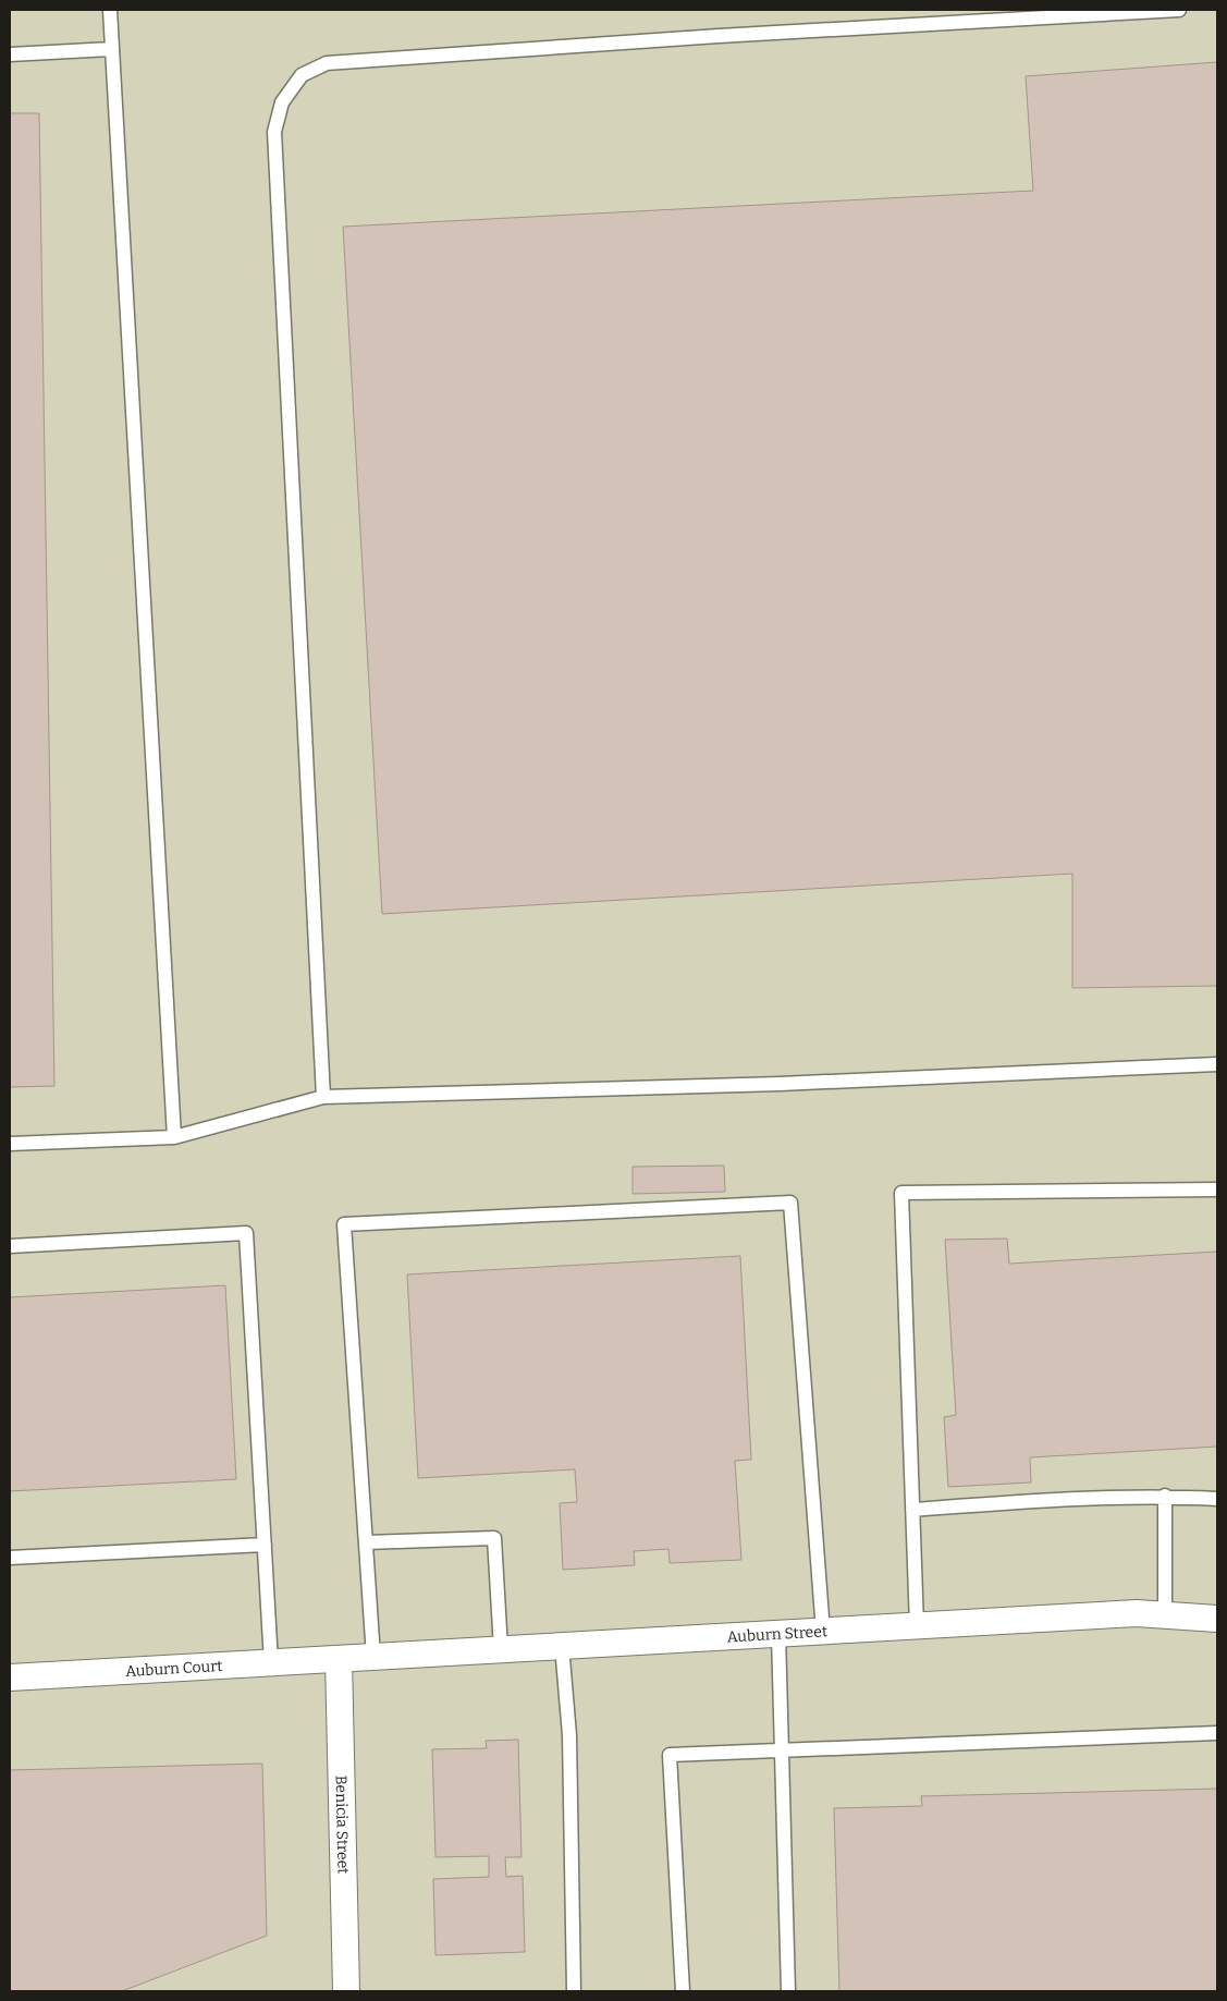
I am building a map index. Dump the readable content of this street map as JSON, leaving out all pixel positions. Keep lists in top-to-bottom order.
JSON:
{
  "streets": {
    "street": ["Auburn Street", "Auburn Court", "Benicia Street"]
  },
  "crossings": [
    ["Auburn Street", "Auburn Court"],
    ["Auburn Street", "Benicia Street"],
    ["Auburn Court", "Benicia Street"]
  ]
}
